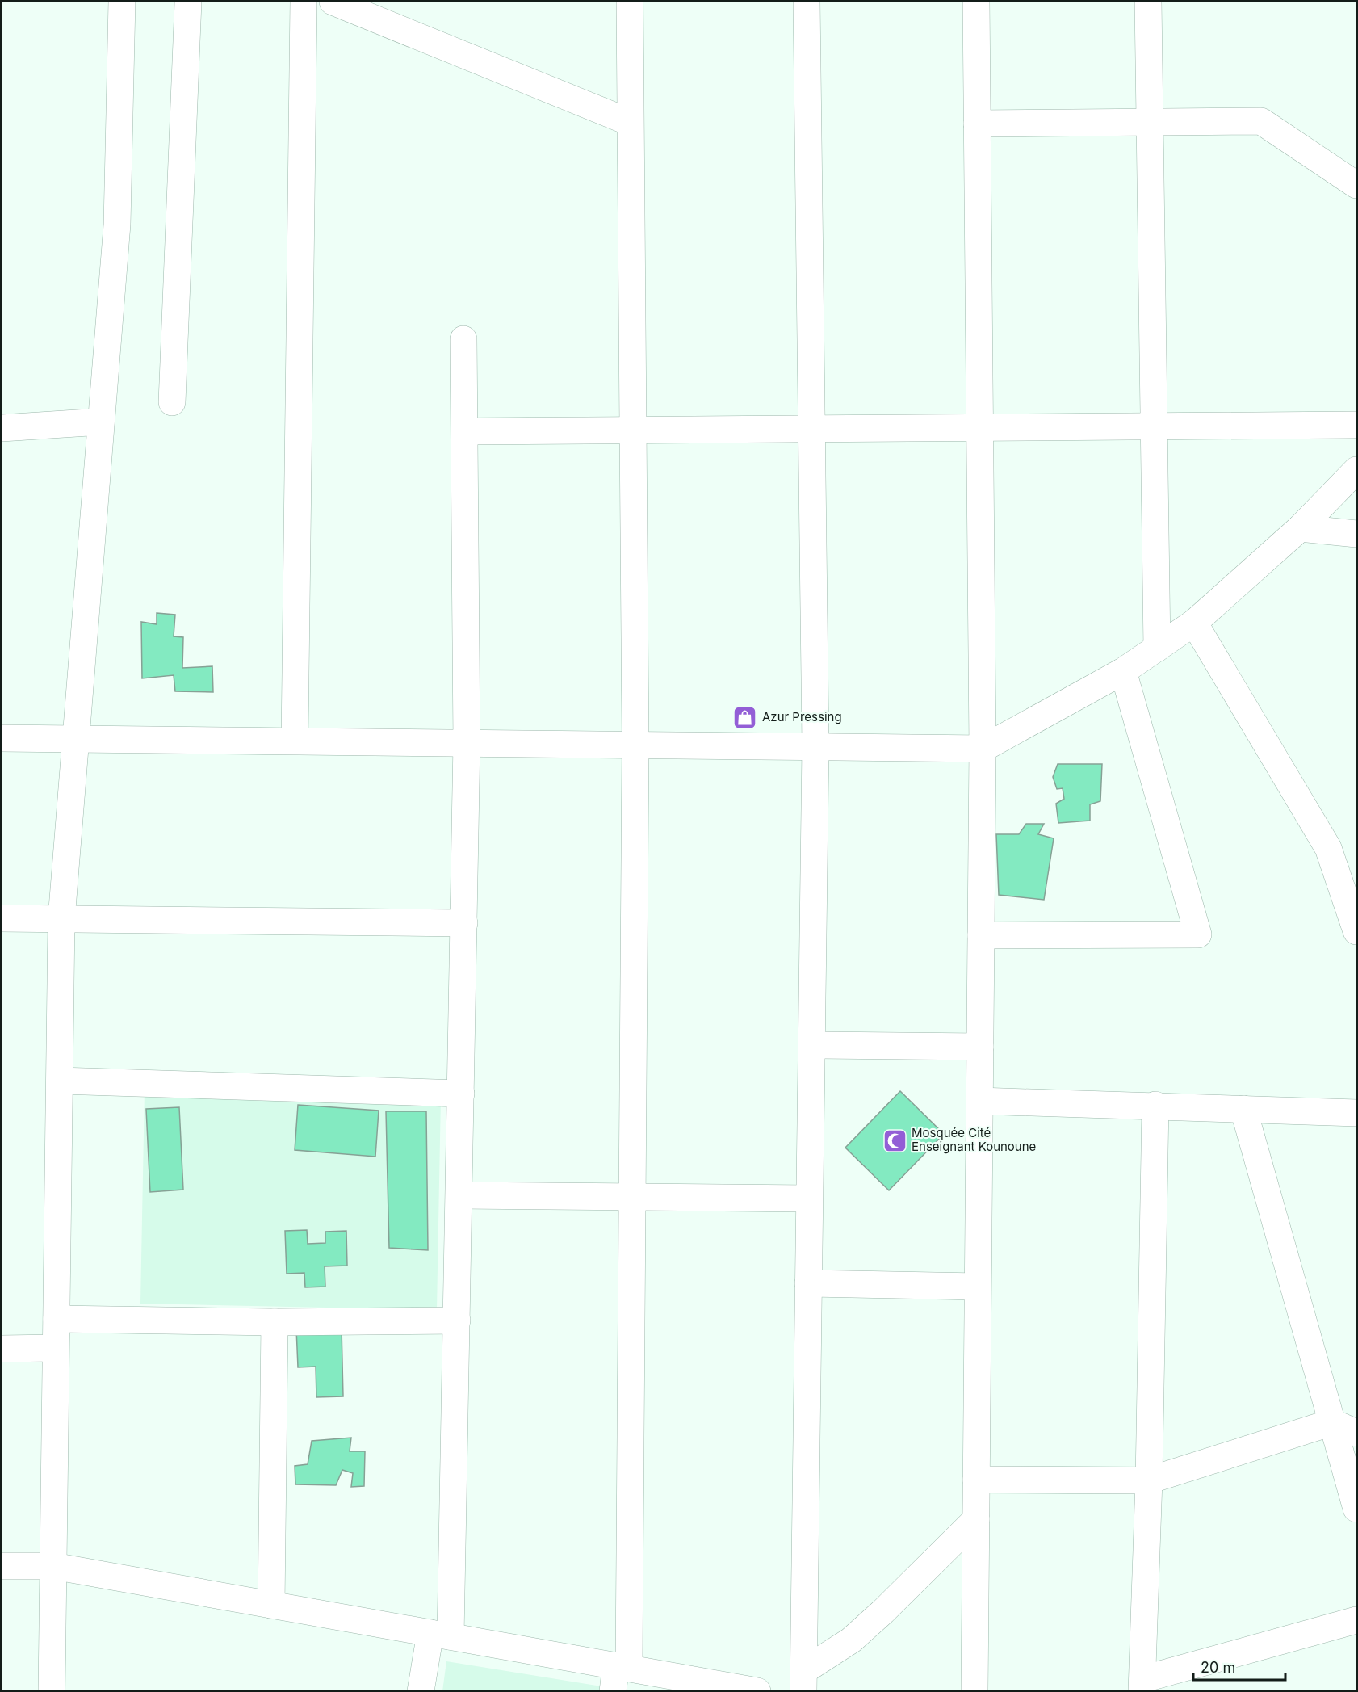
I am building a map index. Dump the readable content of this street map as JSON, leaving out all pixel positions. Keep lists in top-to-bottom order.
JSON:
{
  "places": {
    "shop": ["Azur Pressing"],
    "mosque": ["Mosquée Cité Enseignant Kounoune"]
  },
  "scale_bar": "20 m"
}
